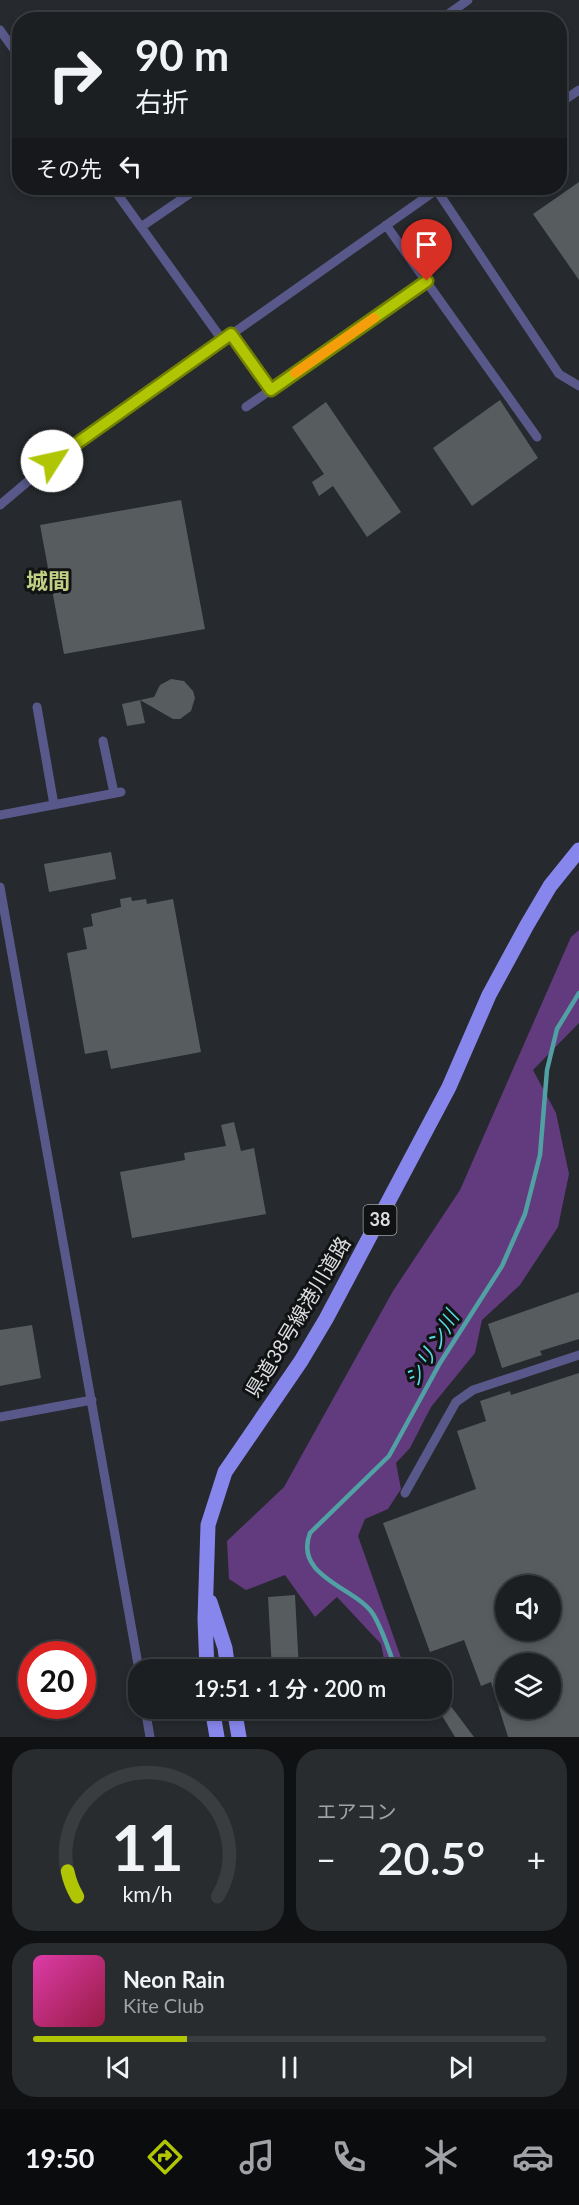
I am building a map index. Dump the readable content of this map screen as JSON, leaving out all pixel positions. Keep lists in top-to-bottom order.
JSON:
{
  "streets": {
    "main road": ["38", "県道38号線港川道路"]
  },
  "districts": ["城間"],
  "water": ["シリン川"],
  "page": {
    "turn": ["90 m", "右折"],
    "then": "その先",
    "limit": "20",
    "trip": "19:51 · 1 分 · 200 m",
    "tile": "エアコン",
    "heat": ["−", "20.5°", "+"],
    "song": ["Neon Rain", "Kite Club"],
    "tabs": "19:50",
    "gauge": ["11", "km/h"]
  }
}
